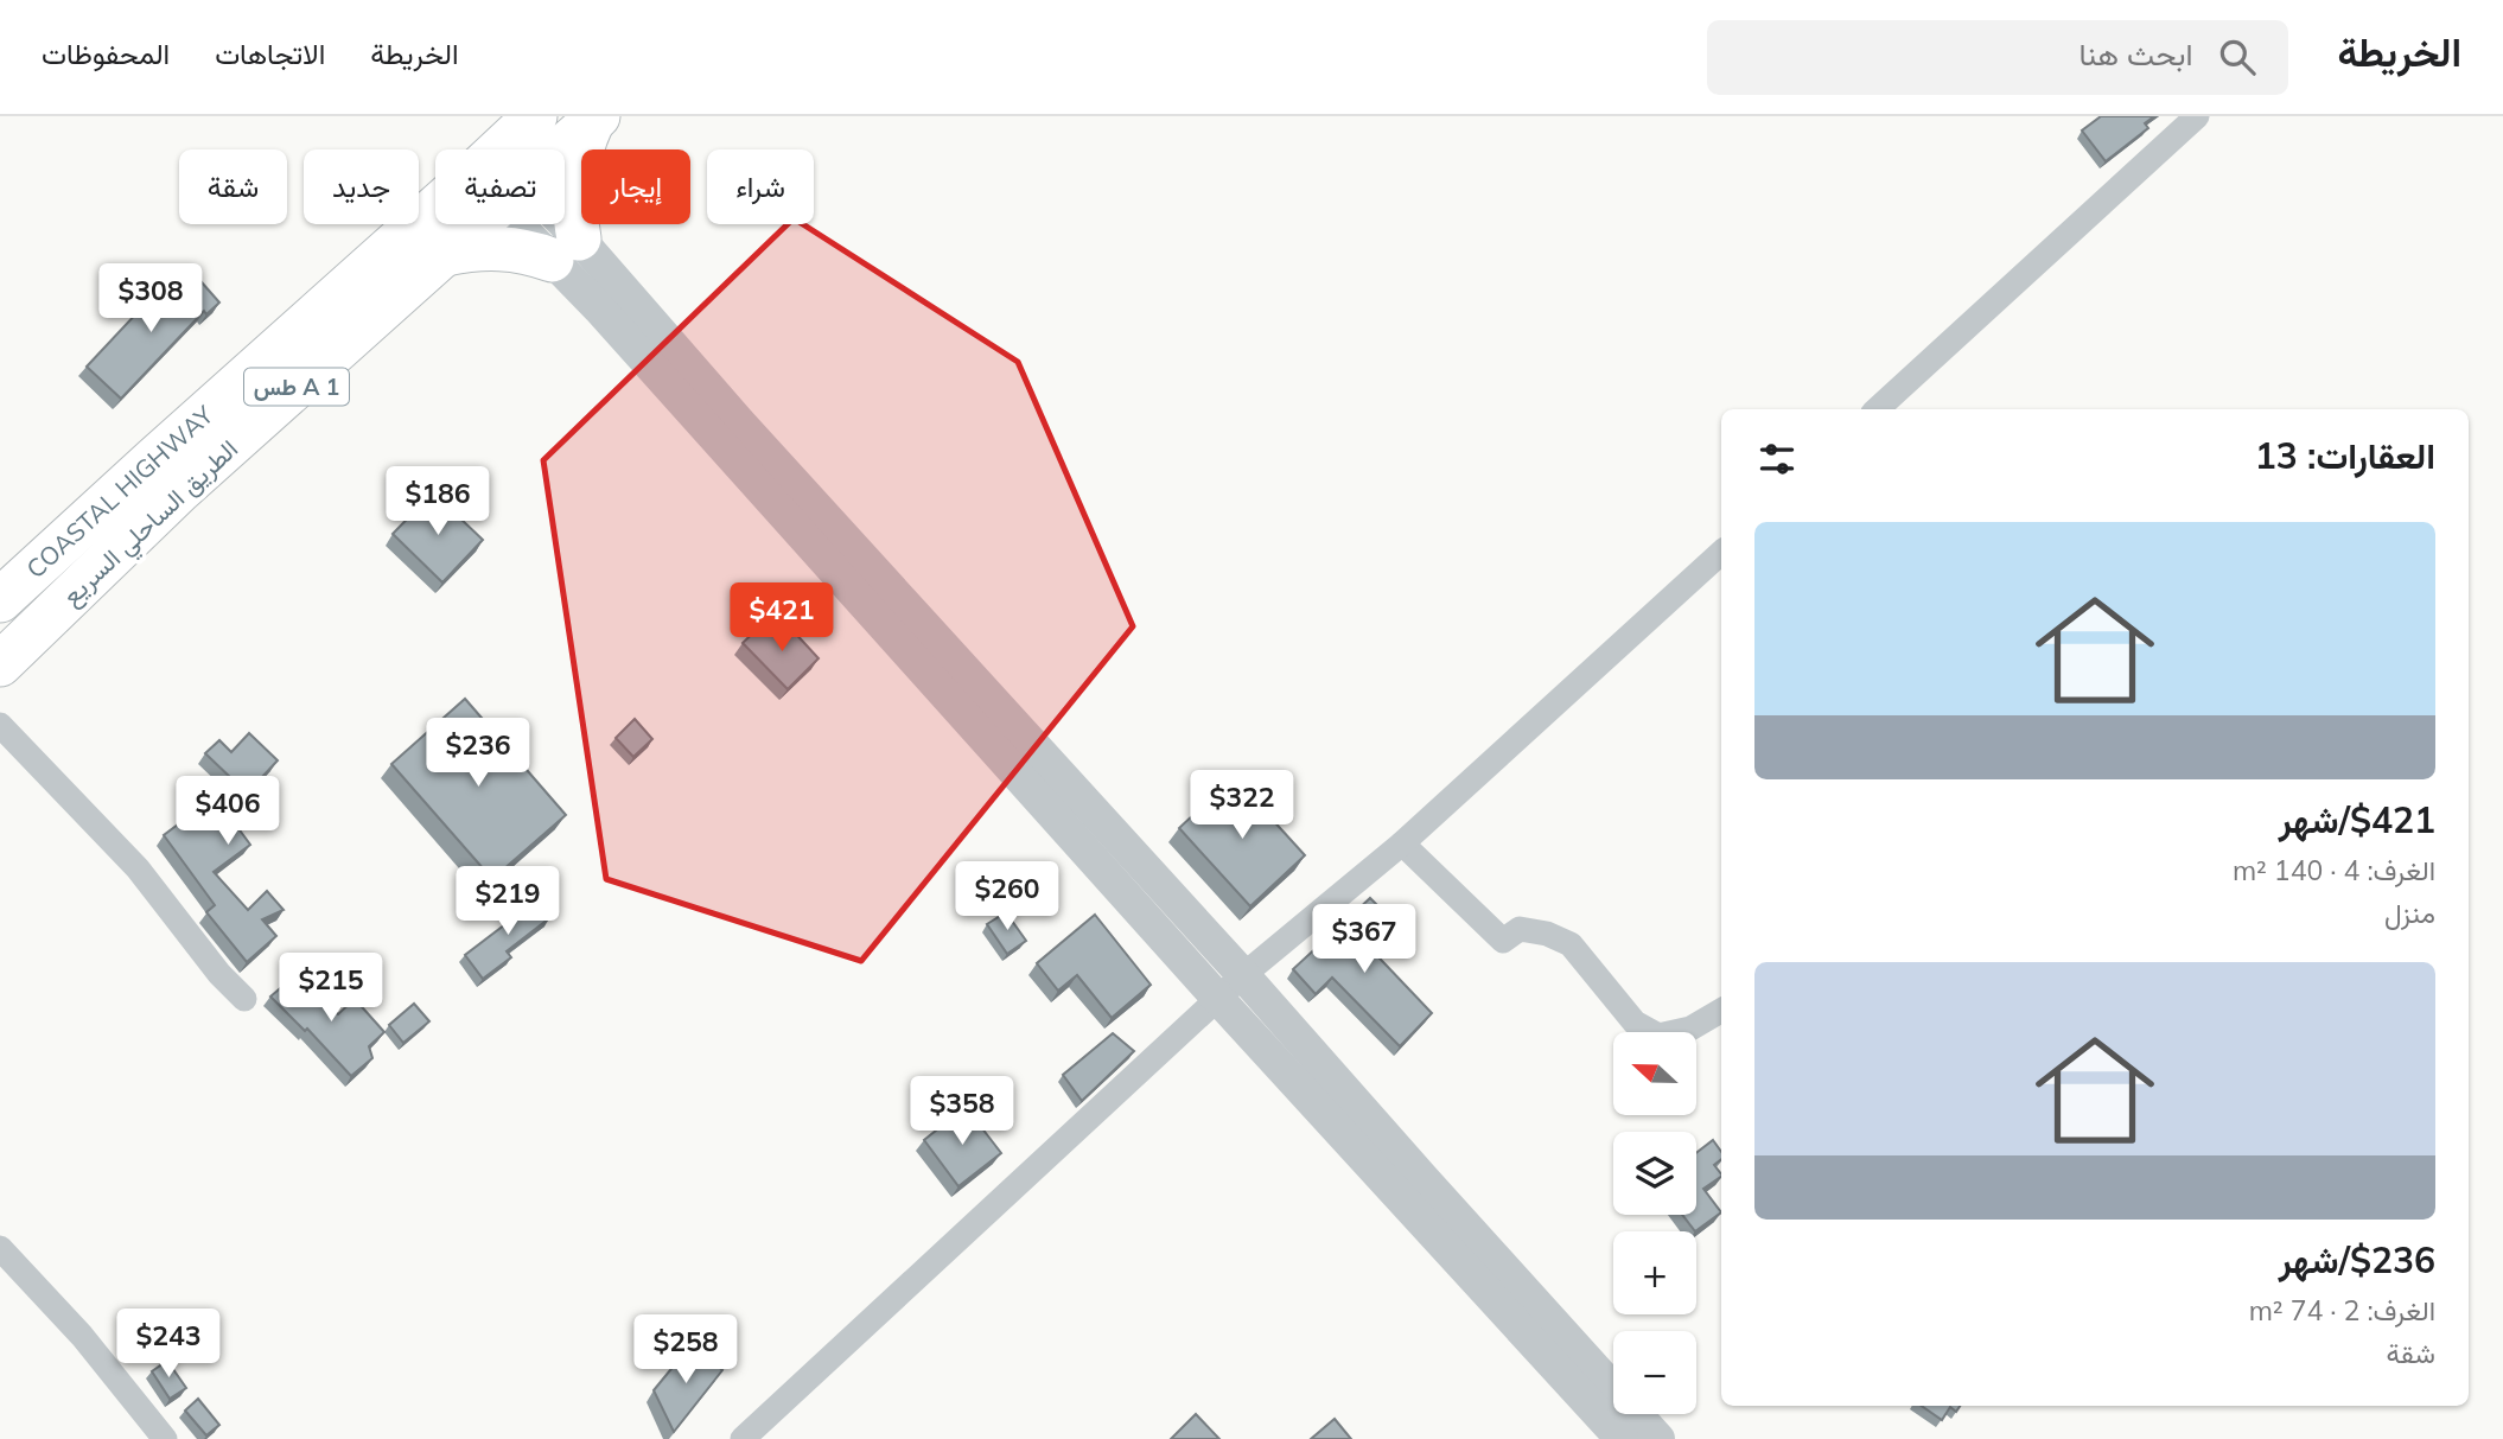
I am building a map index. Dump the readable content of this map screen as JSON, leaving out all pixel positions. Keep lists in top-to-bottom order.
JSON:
{
  "streets": {
    "highway": ["طس A 1", "COASTAL HIGHWAY", "الطريق الساحلي السريع"]
  },
  "north": "left",
  "page": {
    "header": "الخريطة",
    "search": "ابحث هنا",
    "nav": ["الخريطة", "الاتجاهات", "المحفوظات"],
    "chip": [
      "شراء",
      "إيجار",
      "تصفية",
      "جديد",
      "شقة"
    ],
    "price": [
      "$308",
      "$186",
      "$421",
      "$236",
      "$322",
      "$406",
      "$260",
      "$219",
      "$367",
      "$215",
      "$358",
      "$243",
      "$258"
    ],
    "heading": "العقارات: 13",
    "list": [
      {
        "name": "$421/شهر",
        "note": "الغرف: 4 · 140 m² · منزل"
      },
      {
        "name": "$236/شهر",
        "note": "الغرف: 2 · 74 m² · شقة"
      }
    ],
    "map_buttons": ["+", "−"]
  }
}
